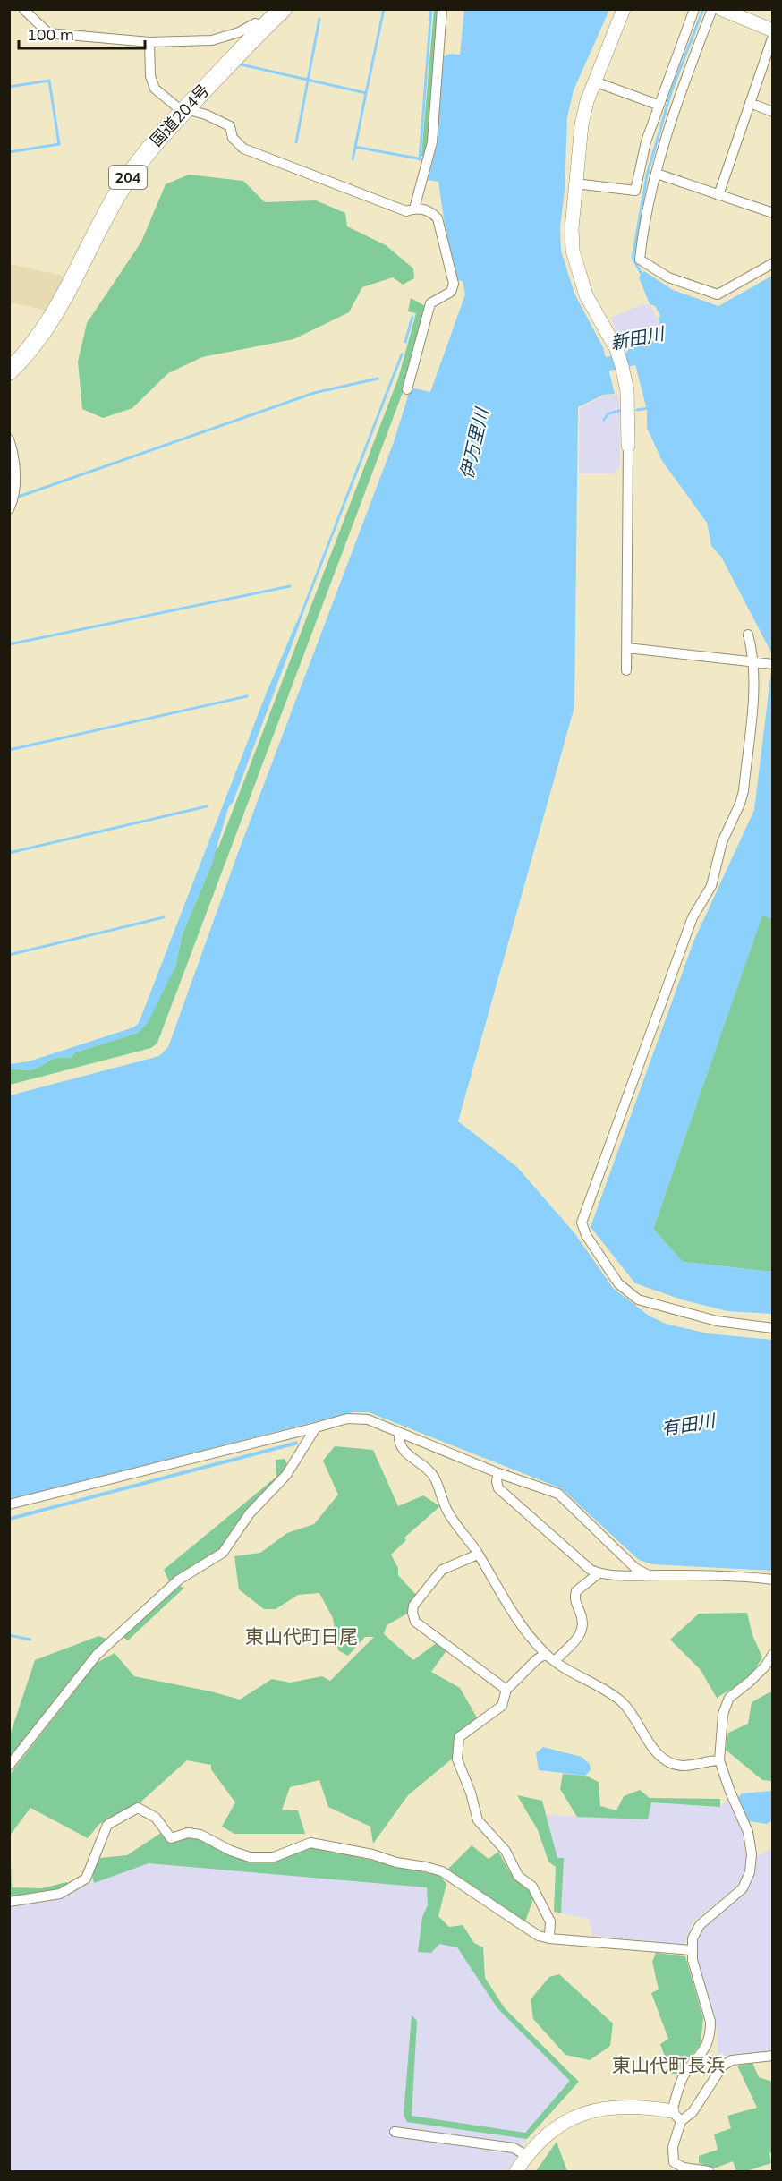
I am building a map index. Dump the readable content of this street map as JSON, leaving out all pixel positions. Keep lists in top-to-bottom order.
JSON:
{
  "streets": {
    "highway": ["国道204号", "204"]
  },
  "districts": ["東山代町日尾", "東山代町長浜"],
  "water": ["新田川", "伊万里川", "有田川"],
  "scale_bar": "100 m"
}
